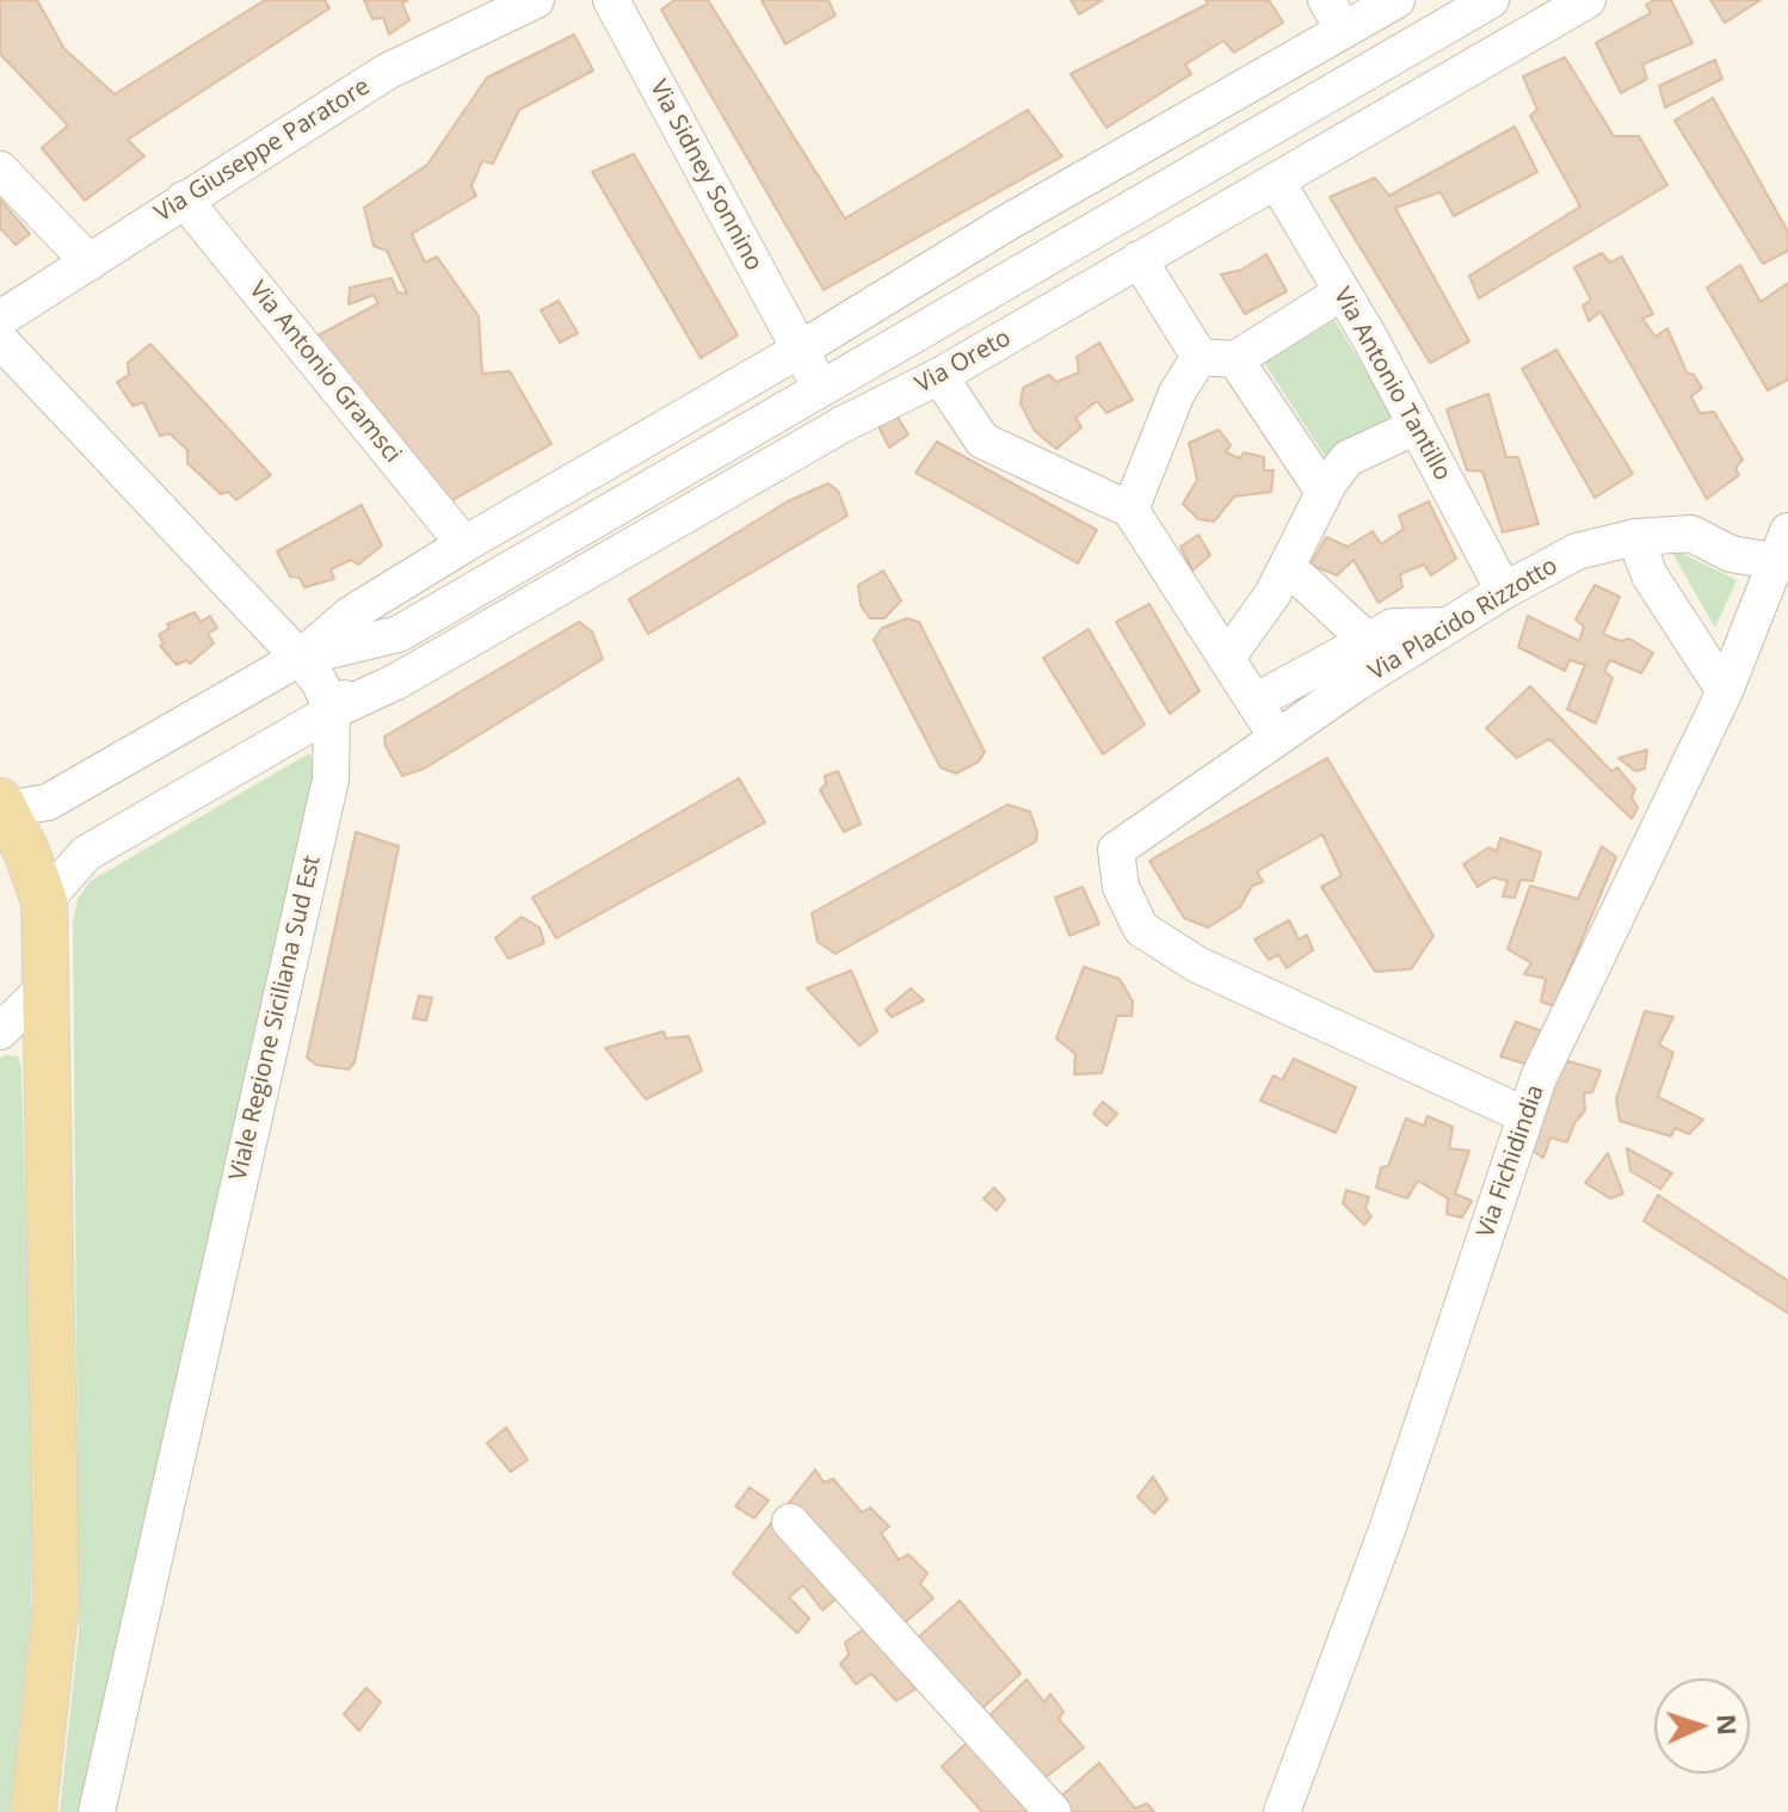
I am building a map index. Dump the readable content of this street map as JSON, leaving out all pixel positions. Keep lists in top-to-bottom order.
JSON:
{
  "streets": {
    "street": [
      "Via Giuseppe Paratore",
      "Via Sidney Sonnino",
      "Via Oreto",
      "Via Antonio Gramsci",
      "Via Antonio Tantillo",
      "Via Placido Rizzotto",
      "Viale Regione Siciliana Sud Est",
      "Via Fichidindia"
    ]
  },
  "crossings": [
    ["Via Giuseppe Paratore", "Via Antonio Gramsci"],
    ["Via Sidney Sonnino", "Via Oreto"],
    ["Via Oreto", "Via Antonio Tantillo"],
    ["Via Oreto", "Viale Regione Siciliana Sud Est"],
    ["Via Antonio Tantillo", "Via Placido Rizzotto"],
    ["Via Placido Rizzotto", "Via Fichidindia"]
  ],
  "north": "right"
}
